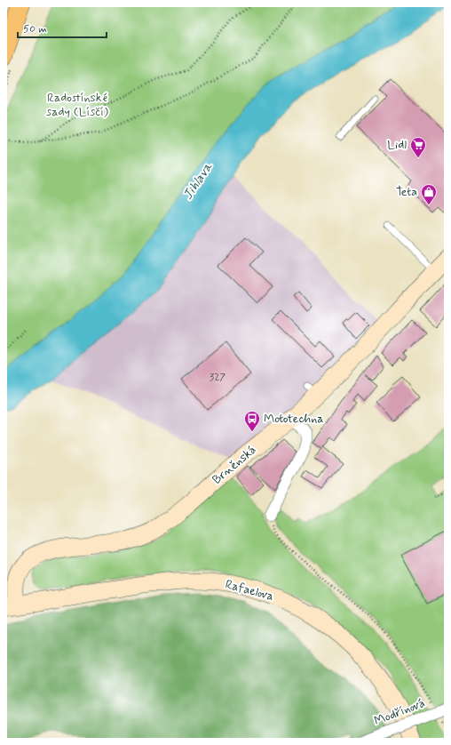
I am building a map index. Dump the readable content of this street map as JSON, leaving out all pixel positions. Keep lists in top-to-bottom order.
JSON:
{
  "streets": {
    "street": ["Brněnská", "Rafaelova", "Modřínová"]
  },
  "crossings": [
    ["Brněnská", "Rafaelova"]
  ],
  "water": ["Jihlava"],
  "parks": ["Radostínské sady (Lísčí)"],
  "places": {
    "supermarket": ["Lidl"],
    "shop": ["Teta"],
    "bus stop": ["Mototechna"]
  },
  "house_numbers": ["327"],
  "scale_bar": "50 m"
}
